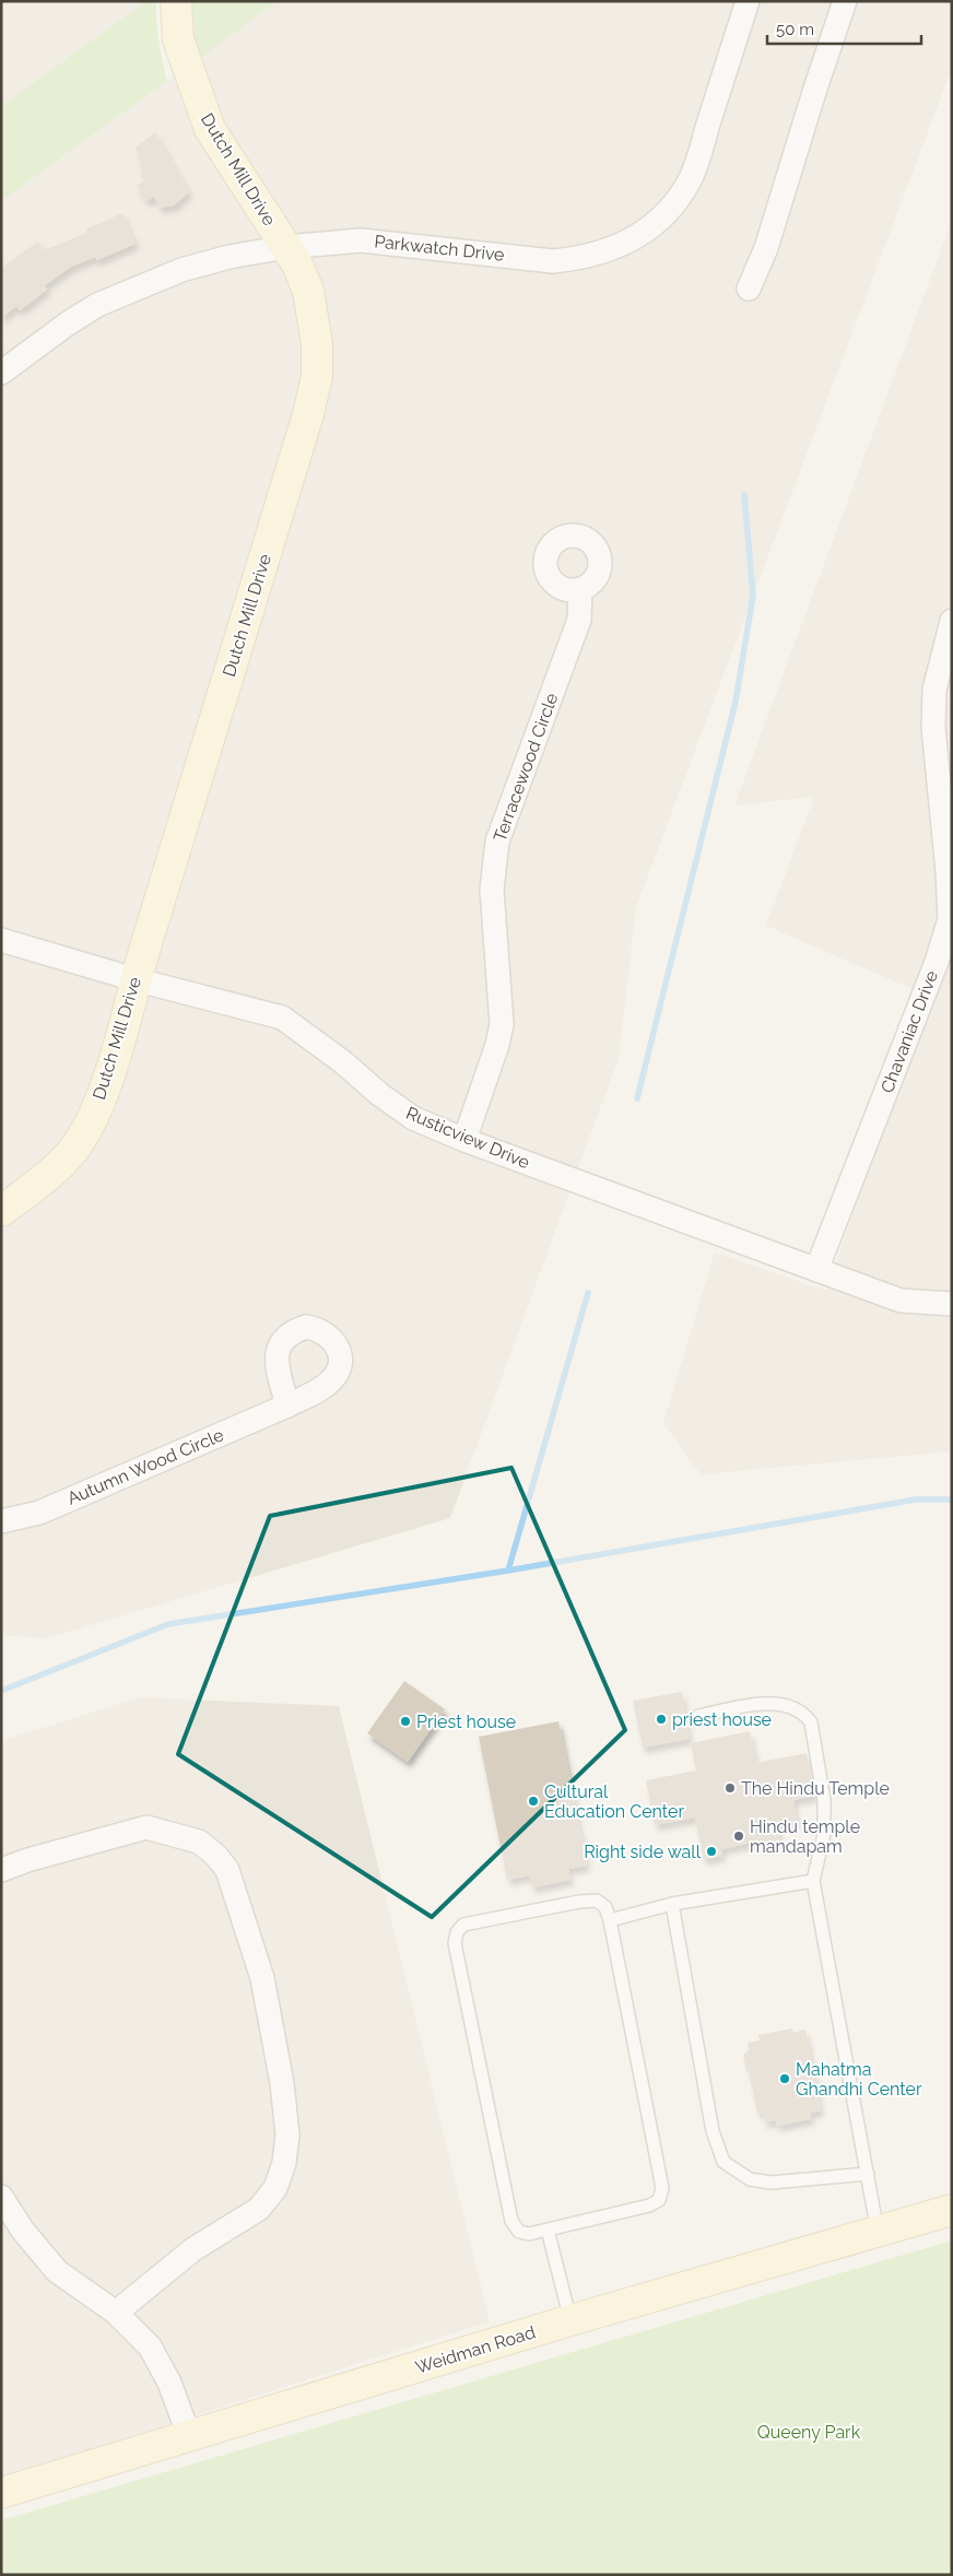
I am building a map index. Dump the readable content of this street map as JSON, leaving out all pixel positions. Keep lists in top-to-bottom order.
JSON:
{
  "streets": {
    "street": [
      "Dutch Mill Drive",
      "Parkwatch Drive",
      "Terracewood Circle",
      "Chavaniac Drive",
      "Rusticview Drive",
      "Autumn Wood Circle",
      "Weidman Road"
    ]
  },
  "crossings": [
    ["Dutch Mill Drive", "Parkwatch Drive"],
    ["Dutch Mill Drive", "Rusticview Drive"],
    ["Terracewood Circle", "Rusticview Drive"],
    ["Chavaniac Drive", "Rusticview Drive"]
  ],
  "parks": ["Queeny Park"],
  "places": [
    "priest house",
    "Priest house",
    "The Hindu Temple",
    "Cultural Education Center",
    "Hindu temple mandapam",
    "Right side wall",
    "Mahatma Ghandhi Center"
  ],
  "scale_bar": "50 m"
}
